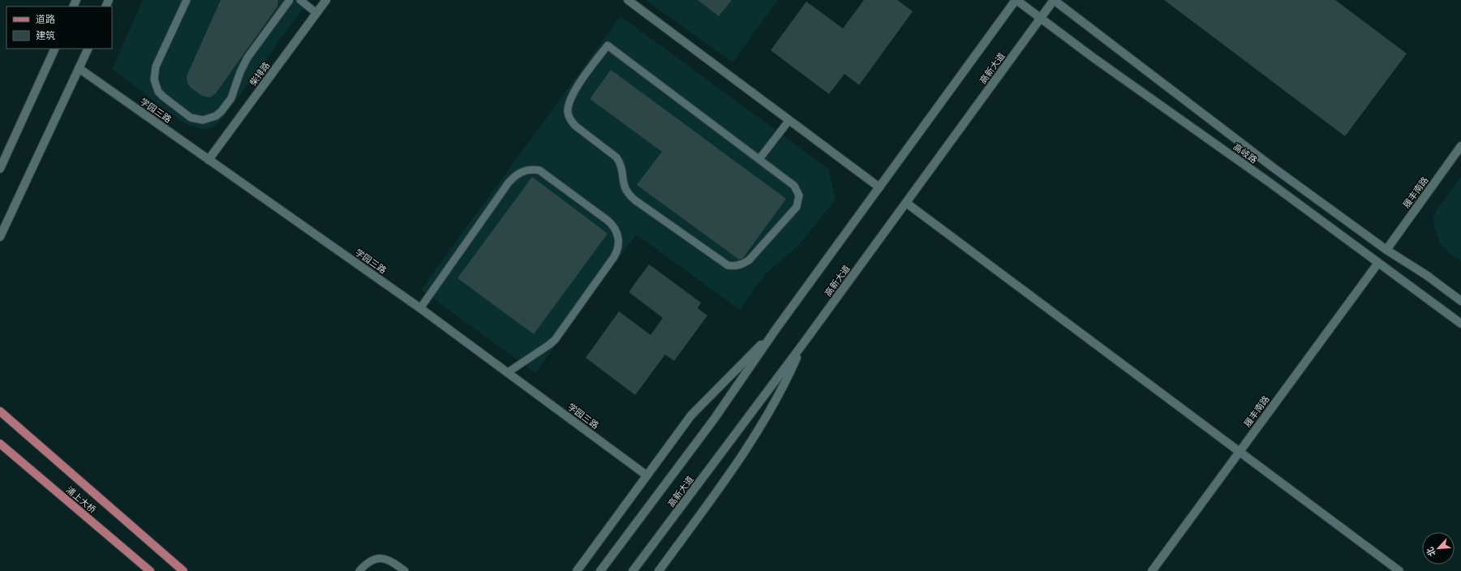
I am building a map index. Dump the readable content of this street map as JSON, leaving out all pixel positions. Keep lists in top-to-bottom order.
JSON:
{
  "streets": {
    "main road": [
      "高新大道",
      "柴排路",
      "学园三路",
      "高岐路",
      "履丰南路",
      "浦上大桥"
    ]
  },
  "crossings": [
    ["高新大道", "高岐路"],
    ["柴排路", "学园三路"],
    ["高岐路", "履丰南路"]
  ],
  "legend": ["道路", "建筑"],
  "north": "bottom left"
}
